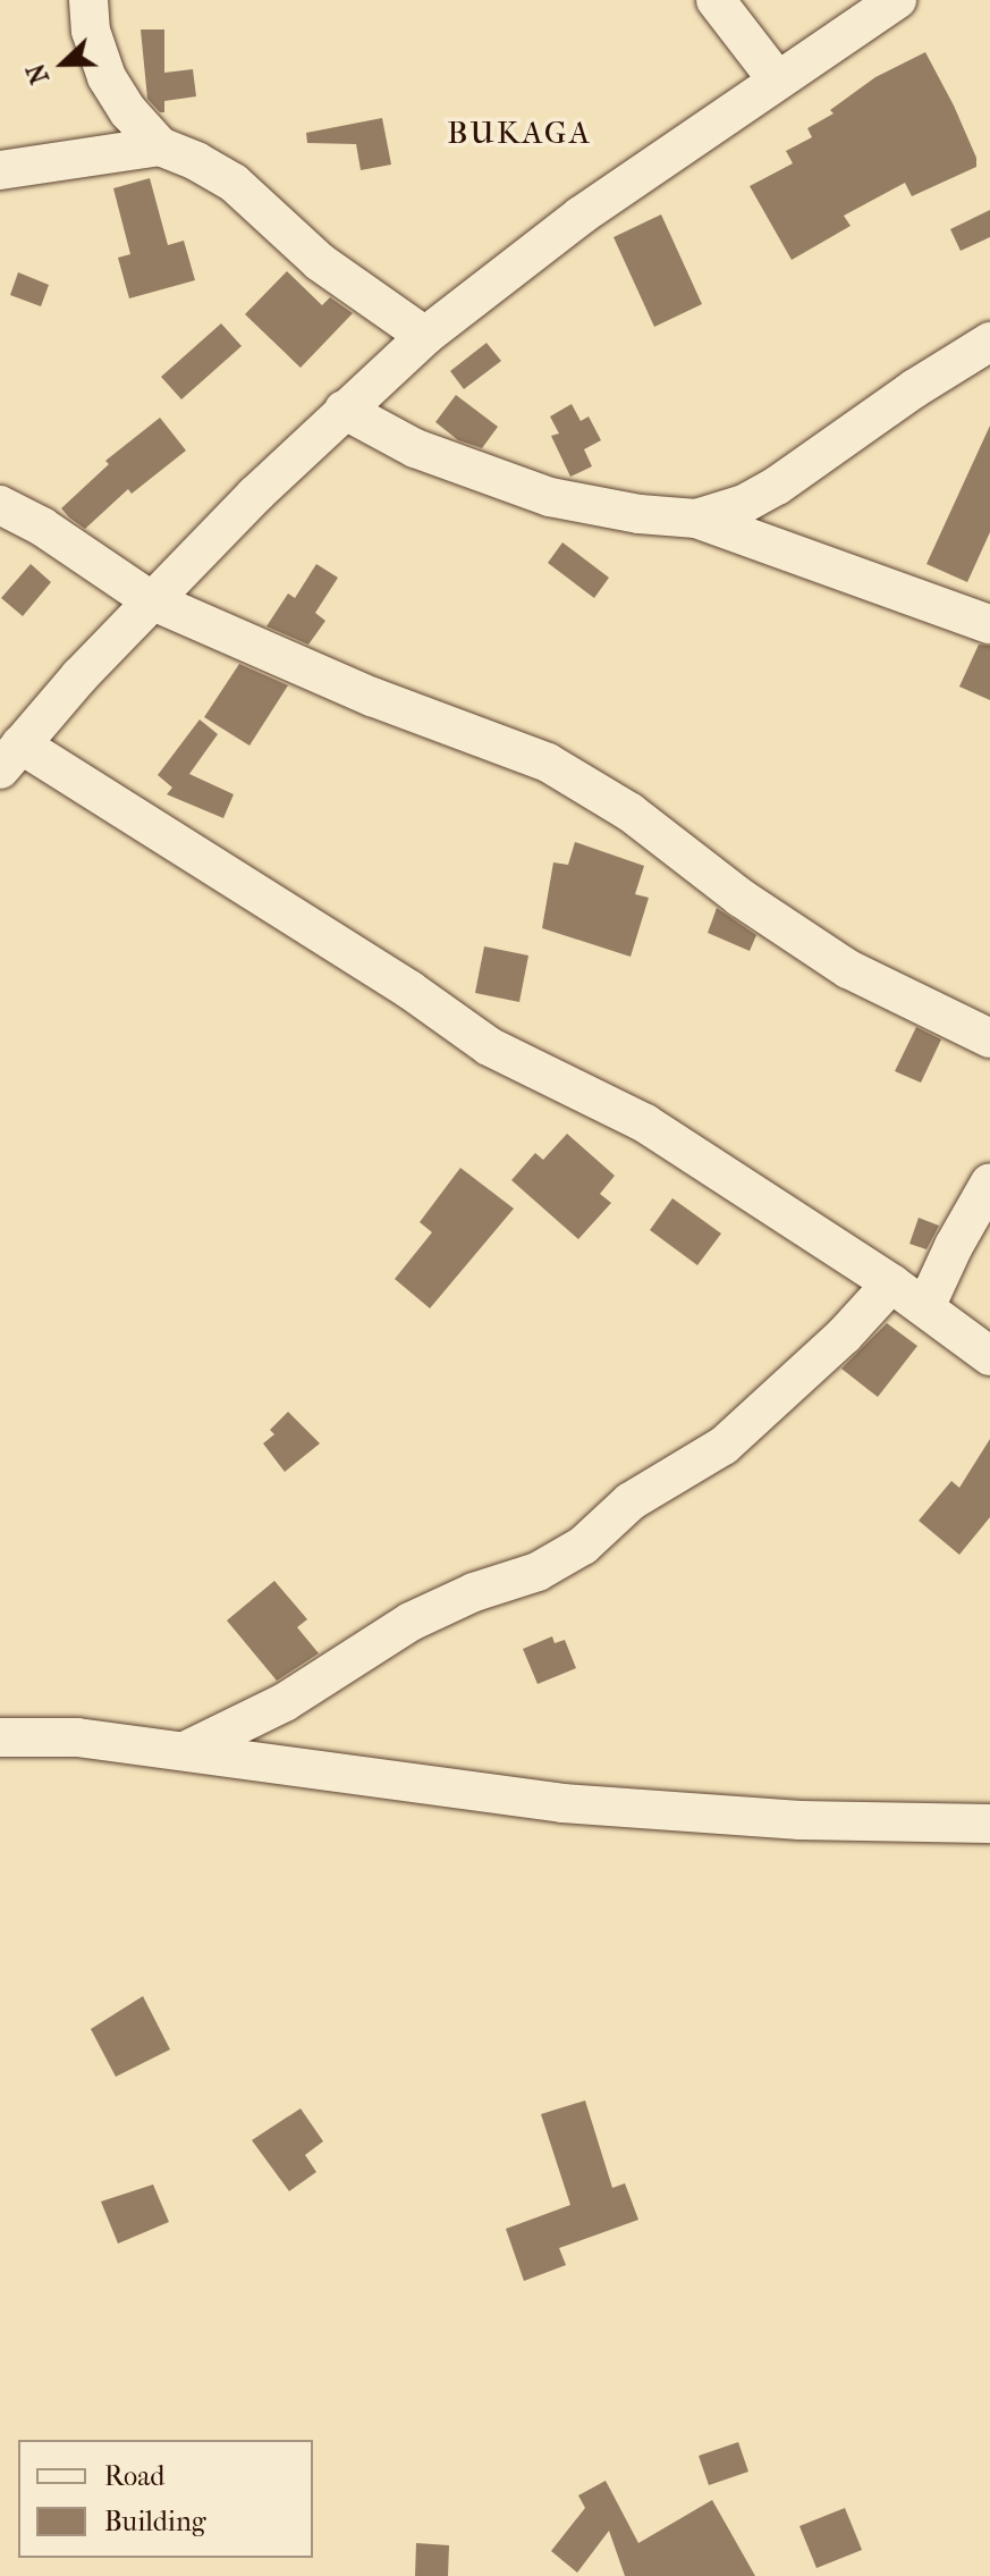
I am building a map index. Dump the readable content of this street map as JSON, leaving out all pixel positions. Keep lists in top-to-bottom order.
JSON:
{
  "districts": ["BUKAGA"],
  "legend": ["Road", "Building"],
  "north": "left"
}
